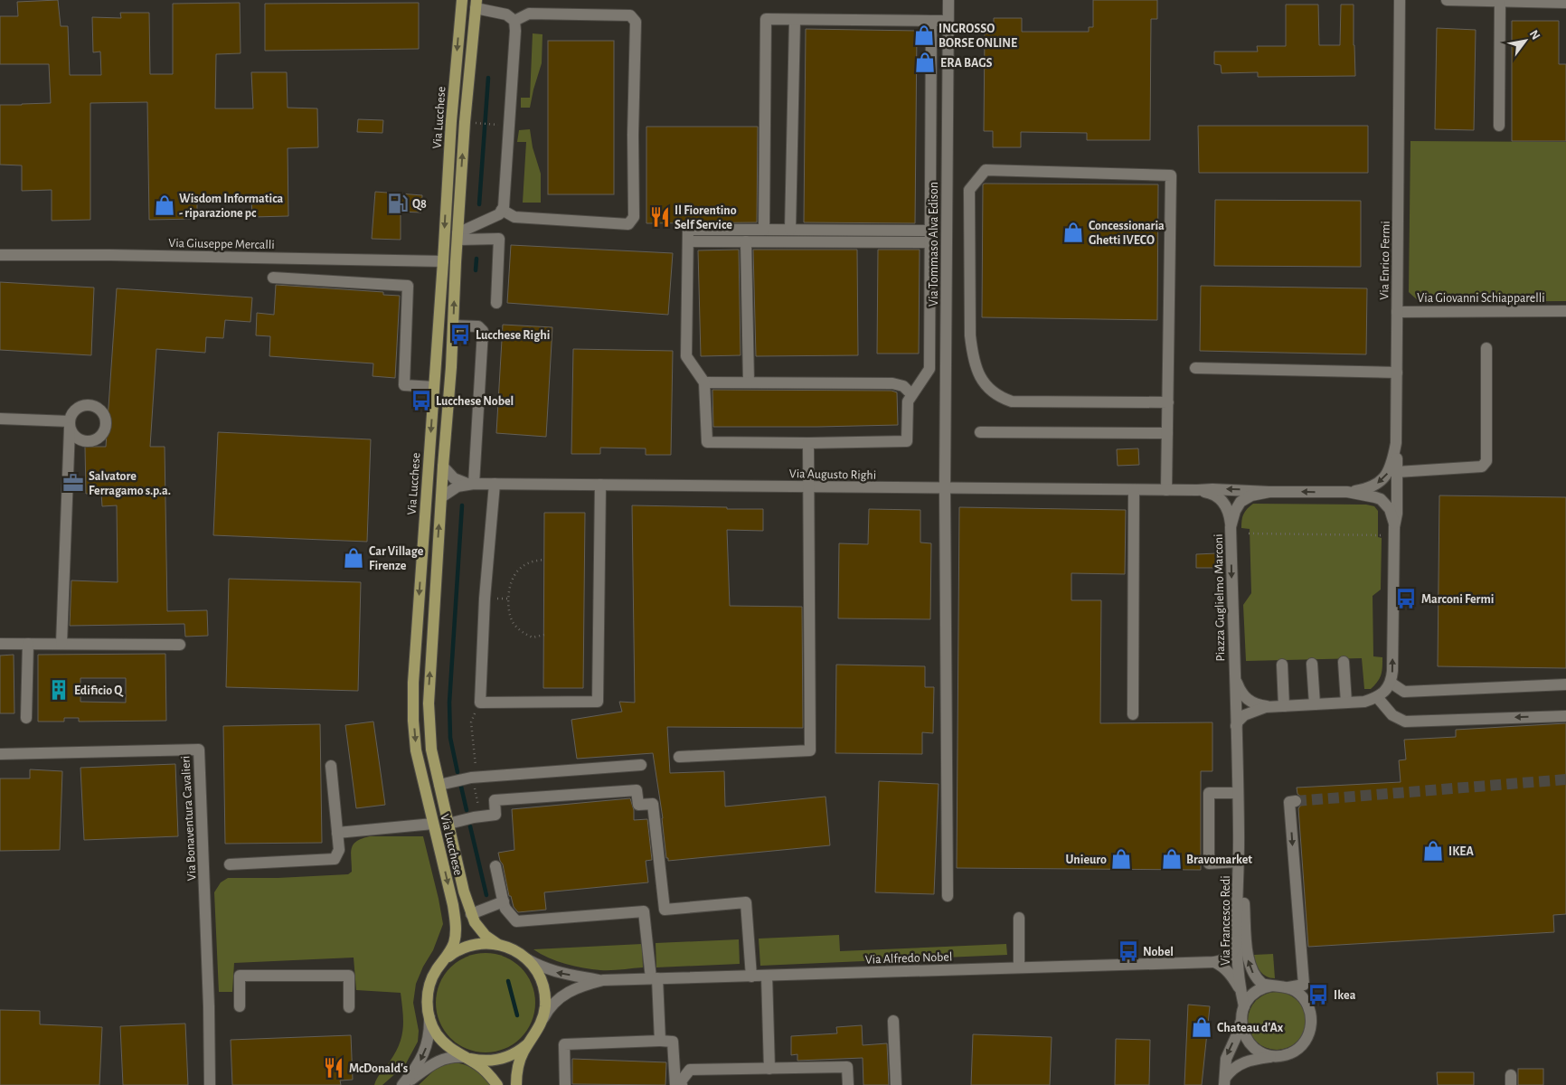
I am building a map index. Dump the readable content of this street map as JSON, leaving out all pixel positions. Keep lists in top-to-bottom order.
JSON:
{
  "streets": {
    "main road": ["Via Lucchese"],
    "street": [
      "Via Giuseppe Mercalli",
      "Via Tommaso Alva Edison",
      "Via Enrico Fermi",
      "Via Giovanni Schiapparelli",
      "Via Augusto Righi",
      "Piazza Guglielmo Marconi",
      "Via Bonaventura Cavalieri",
      "Via Francesco Redi",
      "Via Alfredo Nobel"
    ]
  },
  "crossings": [
    ["Via Lucchese", "Via Giuseppe Mercalli"],
    ["Via Lucchese", "Via Augusto Righi"],
    ["Via Lucchese", "Via Alfredo Nobel"],
    ["Via Tommaso Alva Edison", "Via Augusto Righi"],
    ["Via Enrico Fermi", "Via Giovanni Schiapparelli"],
    ["Via Enrico Fermi", "Piazza Guglielmo Marconi"],
    ["Via Augusto Righi", "Piazza Guglielmo Marconi"],
    ["Piazza Guglielmo Marconi", "Via Francesco Redi"],
    ["Via Francesco Redi", "Via Alfredo Nobel"]
  ],
  "places": {
    "shop": [
      "INGROSSO BORSE ONLINE",
      "ERA BAGS",
      "Wisdom Informatica - riparazione pc",
      "Concessionaria Ghetti IVECO",
      "Car Village Firenze",
      "IKEA",
      "Unieuro",
      "Bravomarket",
      "Chateau d'Ax"
    ],
    "fuel station": ["Q8"],
    "restaurant": ["Il Fiorentino Self Service", "McDonald's"],
    "bus stop": [
      "Lucchese Righi",
      "Lucchese Nobel",
      "Marconi Fermi",
      "Nobel",
      "Ikea"
    ],
    "office": ["Salvatore Ferragamo s.p.a."],
    "building": ["Edificio Q"]
  },
  "north": "top right"
}
